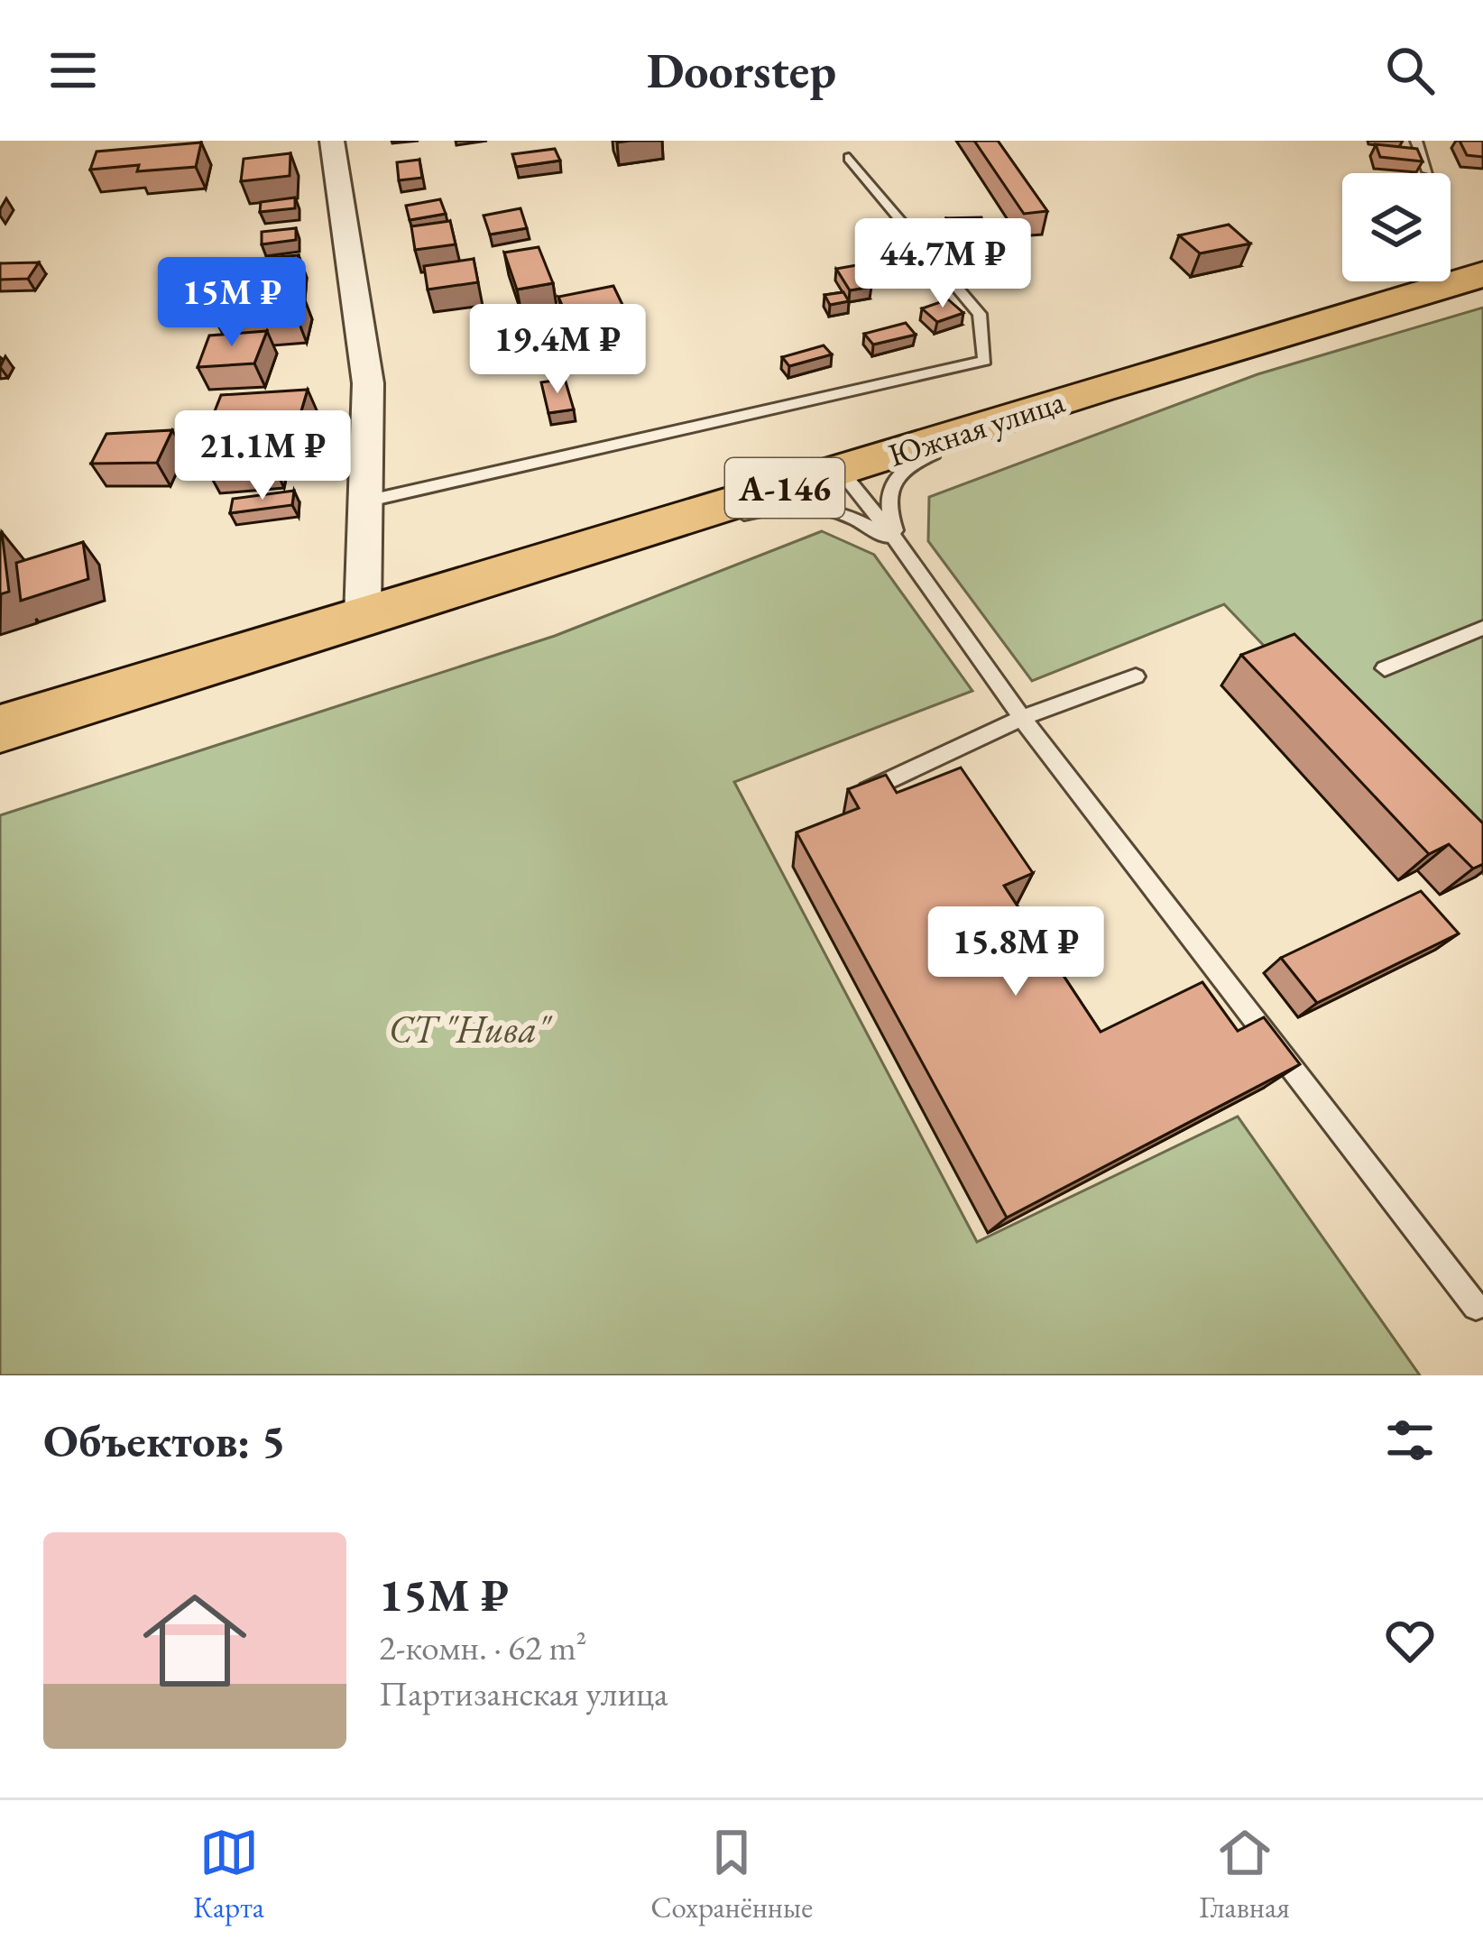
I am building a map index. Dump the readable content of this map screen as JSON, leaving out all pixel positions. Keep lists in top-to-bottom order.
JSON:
{
  "streets": {
    "highway": ["Южная улица", "А-146"]
  },
  "crossings": [
    ["Южная улица", "А-146"]
  ],
  "parks": ["СТ \"Нива\""],
  "page": {
    "header": "Doorstep",
    "price": [
      "44.7M ₽",
      "15M ₽",
      "19.4M ₽",
      "21.1M ₽",
      "15.8M ₽"
    ],
    "heading": "Объектов: 5",
    "list": [
      {
        "name": "15M ₽",
        "note": "2-комн. · 62 m² · Партизанская улица"
      }
    ],
    "tabs": ["Карта", "Сохранённые", "Главная"]
  }
}
